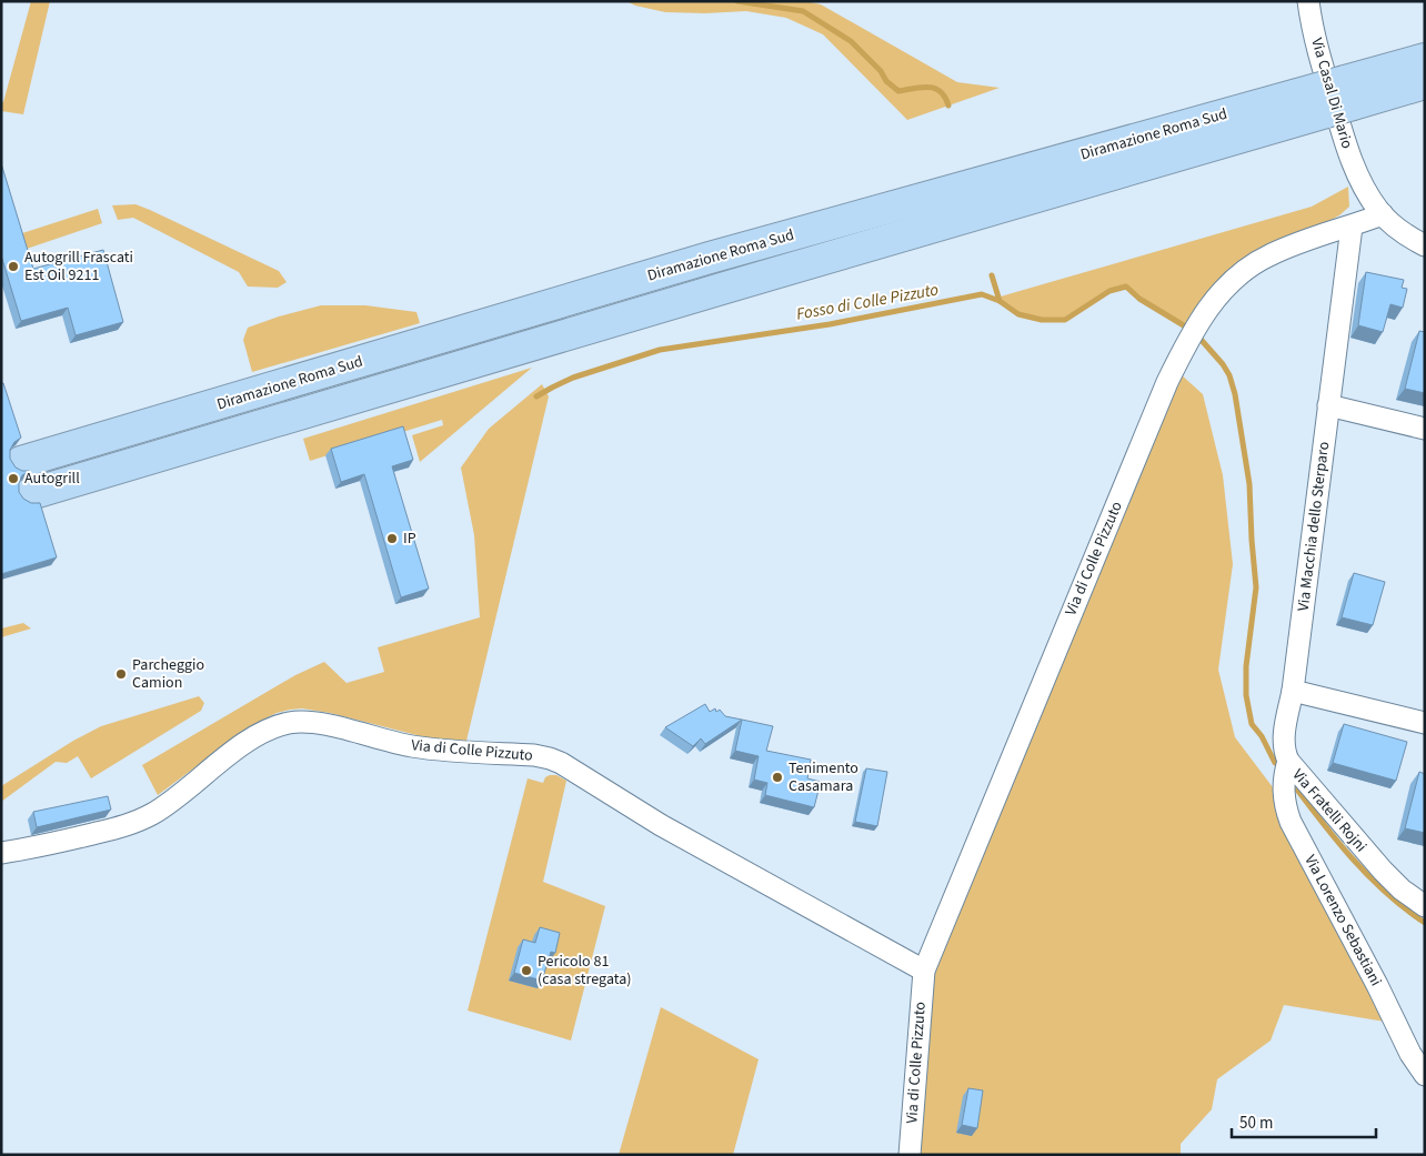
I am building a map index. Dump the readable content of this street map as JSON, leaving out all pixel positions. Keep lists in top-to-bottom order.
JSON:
{
  "streets": {
    "highway": ["Diramazione Roma Sud"],
    "street": [
      "Via Casal Di Mario",
      "Via Macchia dello Sterparo",
      "Via di Colle Pizzuto",
      "Via Fratelli Rojni",
      "Via Lorenzo Sebastiani"
    ]
  },
  "crossings": [
    ["Via Casal Di Mario", "Via di Colle Pizzuto"],
    ["Via Macchia dello Sterparo", "Via di Colle Pizzuto"],
    ["Via Macchia dello Sterparo", "Via Fratelli Rojni"],
    ["Via Fratelli Rojni", "Via Lorenzo Sebastiani"]
  ],
  "water": ["Fosso di Colle Pizzuto"],
  "places": [
    "Autogrill Frascati Est Oil 9211",
    "Autogrill",
    "IP",
    "Parcheggio Camion",
    "Tenimento Casamara",
    "Pericolo 81 (casa stregata)"
  ],
  "scale_bar": "50 m"
}
